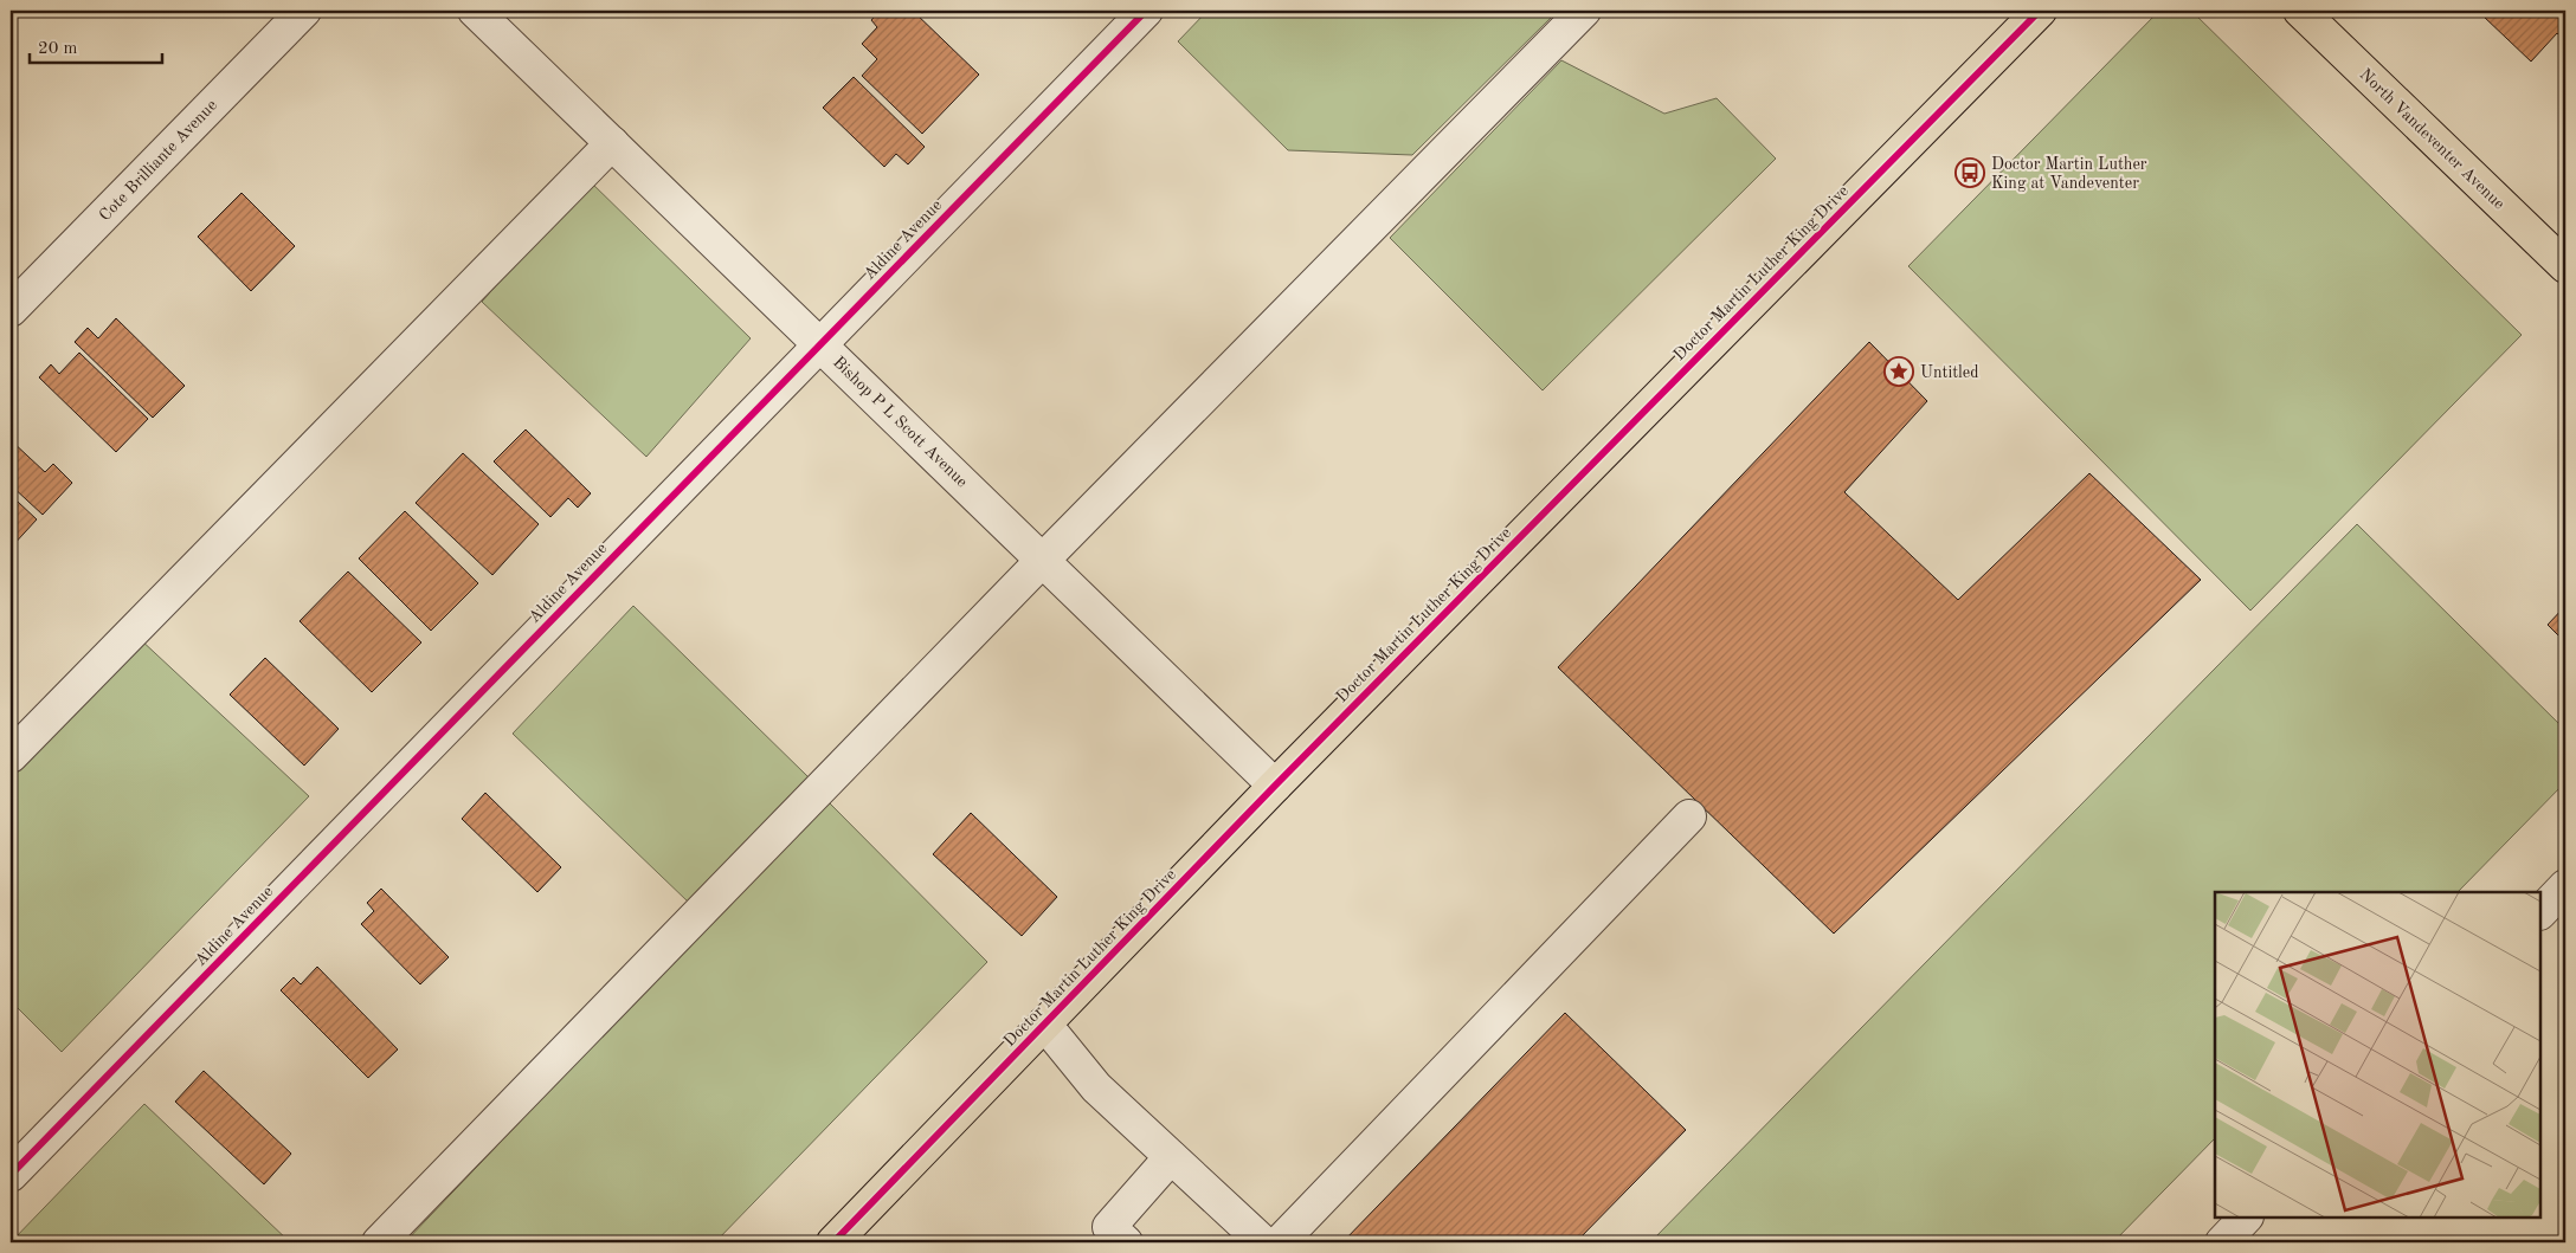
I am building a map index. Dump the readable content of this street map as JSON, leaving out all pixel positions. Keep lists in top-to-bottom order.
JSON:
{
  "streets": {
    "main road": ["North Vandeventer Avenue", "Doctor Martin Luther King Drive"],
    "street": ["Cote Brilliante Avenue", "Aldine Avenue", "Bishop P L Scott Avenue"]
  },
  "crossings": [
    ["Aldine Avenue", "Bishop P L Scott Avenue"],
    ["Doctor Martin Luther King Drive", "Bishop P L Scott Avenue"]
  ],
  "places": {
    "bus stop": ["Doctor Martin Luther King at Vandeventer"],
    "place": ["Untitled"]
  },
  "scale_bar": "20 m"
}
